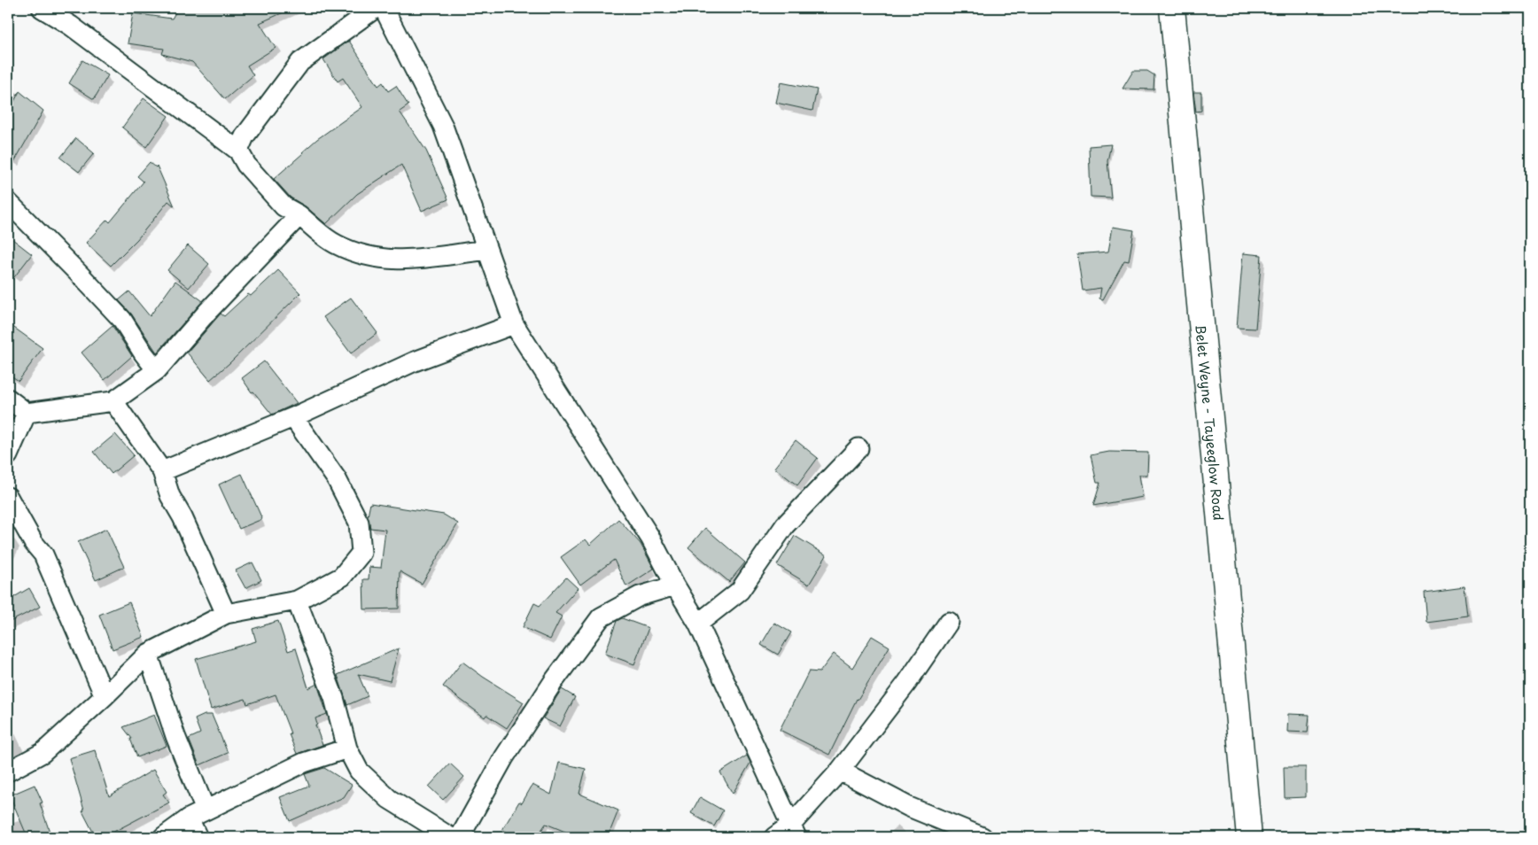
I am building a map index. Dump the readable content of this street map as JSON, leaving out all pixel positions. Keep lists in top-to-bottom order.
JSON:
{
  "streets": {
    "main road": ["Belet Weyne - Tayeeglow Road"]
  }
}
